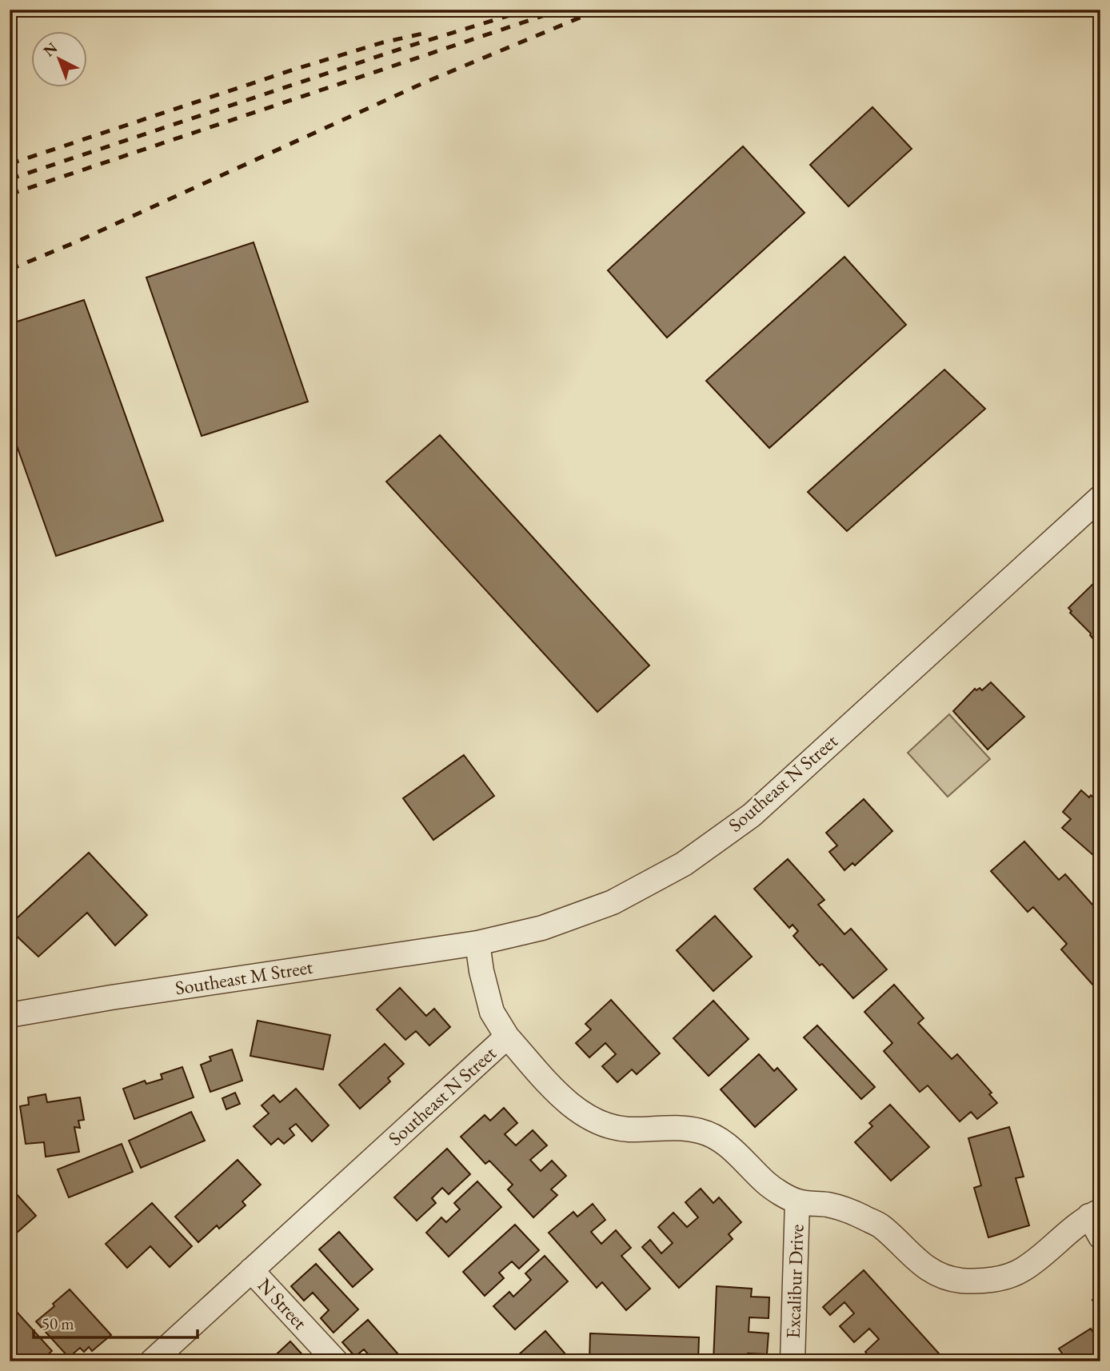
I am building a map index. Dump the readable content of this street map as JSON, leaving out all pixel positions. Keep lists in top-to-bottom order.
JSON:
{
  "streets": {
    "street": [
      "Southeast N Street",
      "Southeast M Street",
      "Excalibur Drive",
      "N Street"
    ]
  },
  "crossings": [
    ["Southeast N Street", "Southeast M Street"],
    ["Southeast N Street", "N Street"]
  ],
  "scale_bar": "50 m",
  "north": "top left"
}
